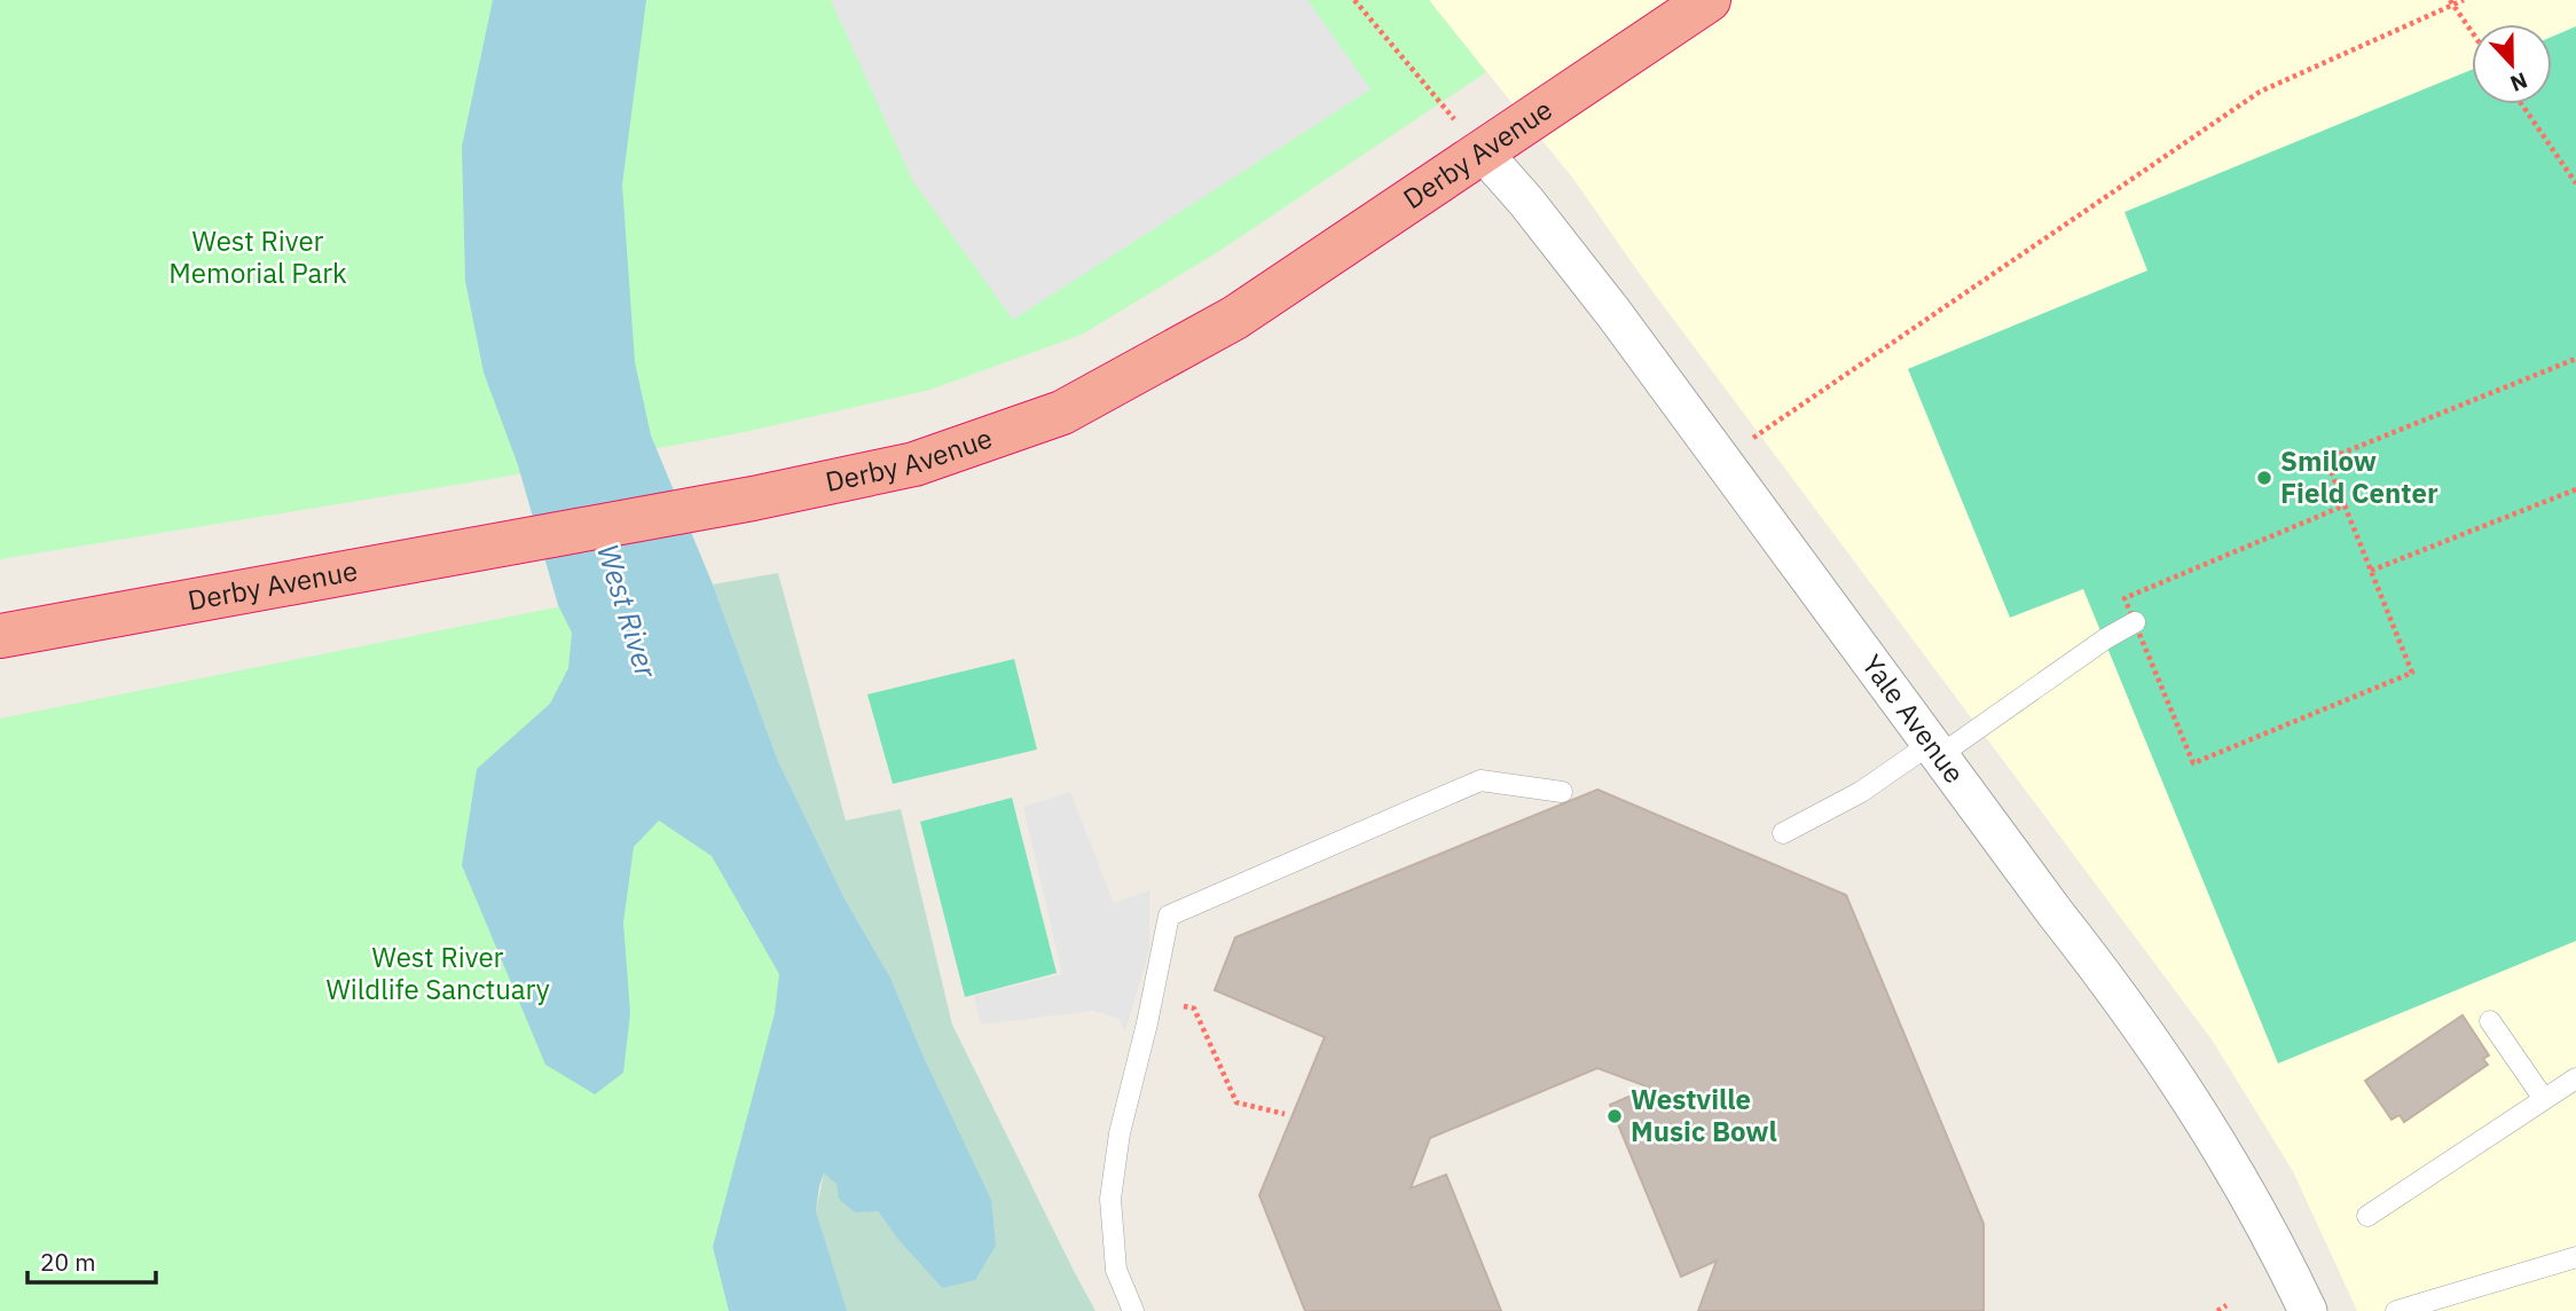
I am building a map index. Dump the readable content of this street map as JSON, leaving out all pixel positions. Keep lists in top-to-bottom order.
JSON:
{
  "streets": {
    "highway": ["Derby Avenue"],
    "street": ["Yale Avenue"]
  },
  "crossings": [
    ["Derby Avenue", "Yale Avenue"]
  ],
  "water": ["West River"],
  "parks": ["West River Memorial Park", "West River Wildlife Sanctuary"],
  "places": ["Smilow Field Center", "Westville Music Bowl"],
  "scale_bar": "20 m",
  "north": "bottom"
}
